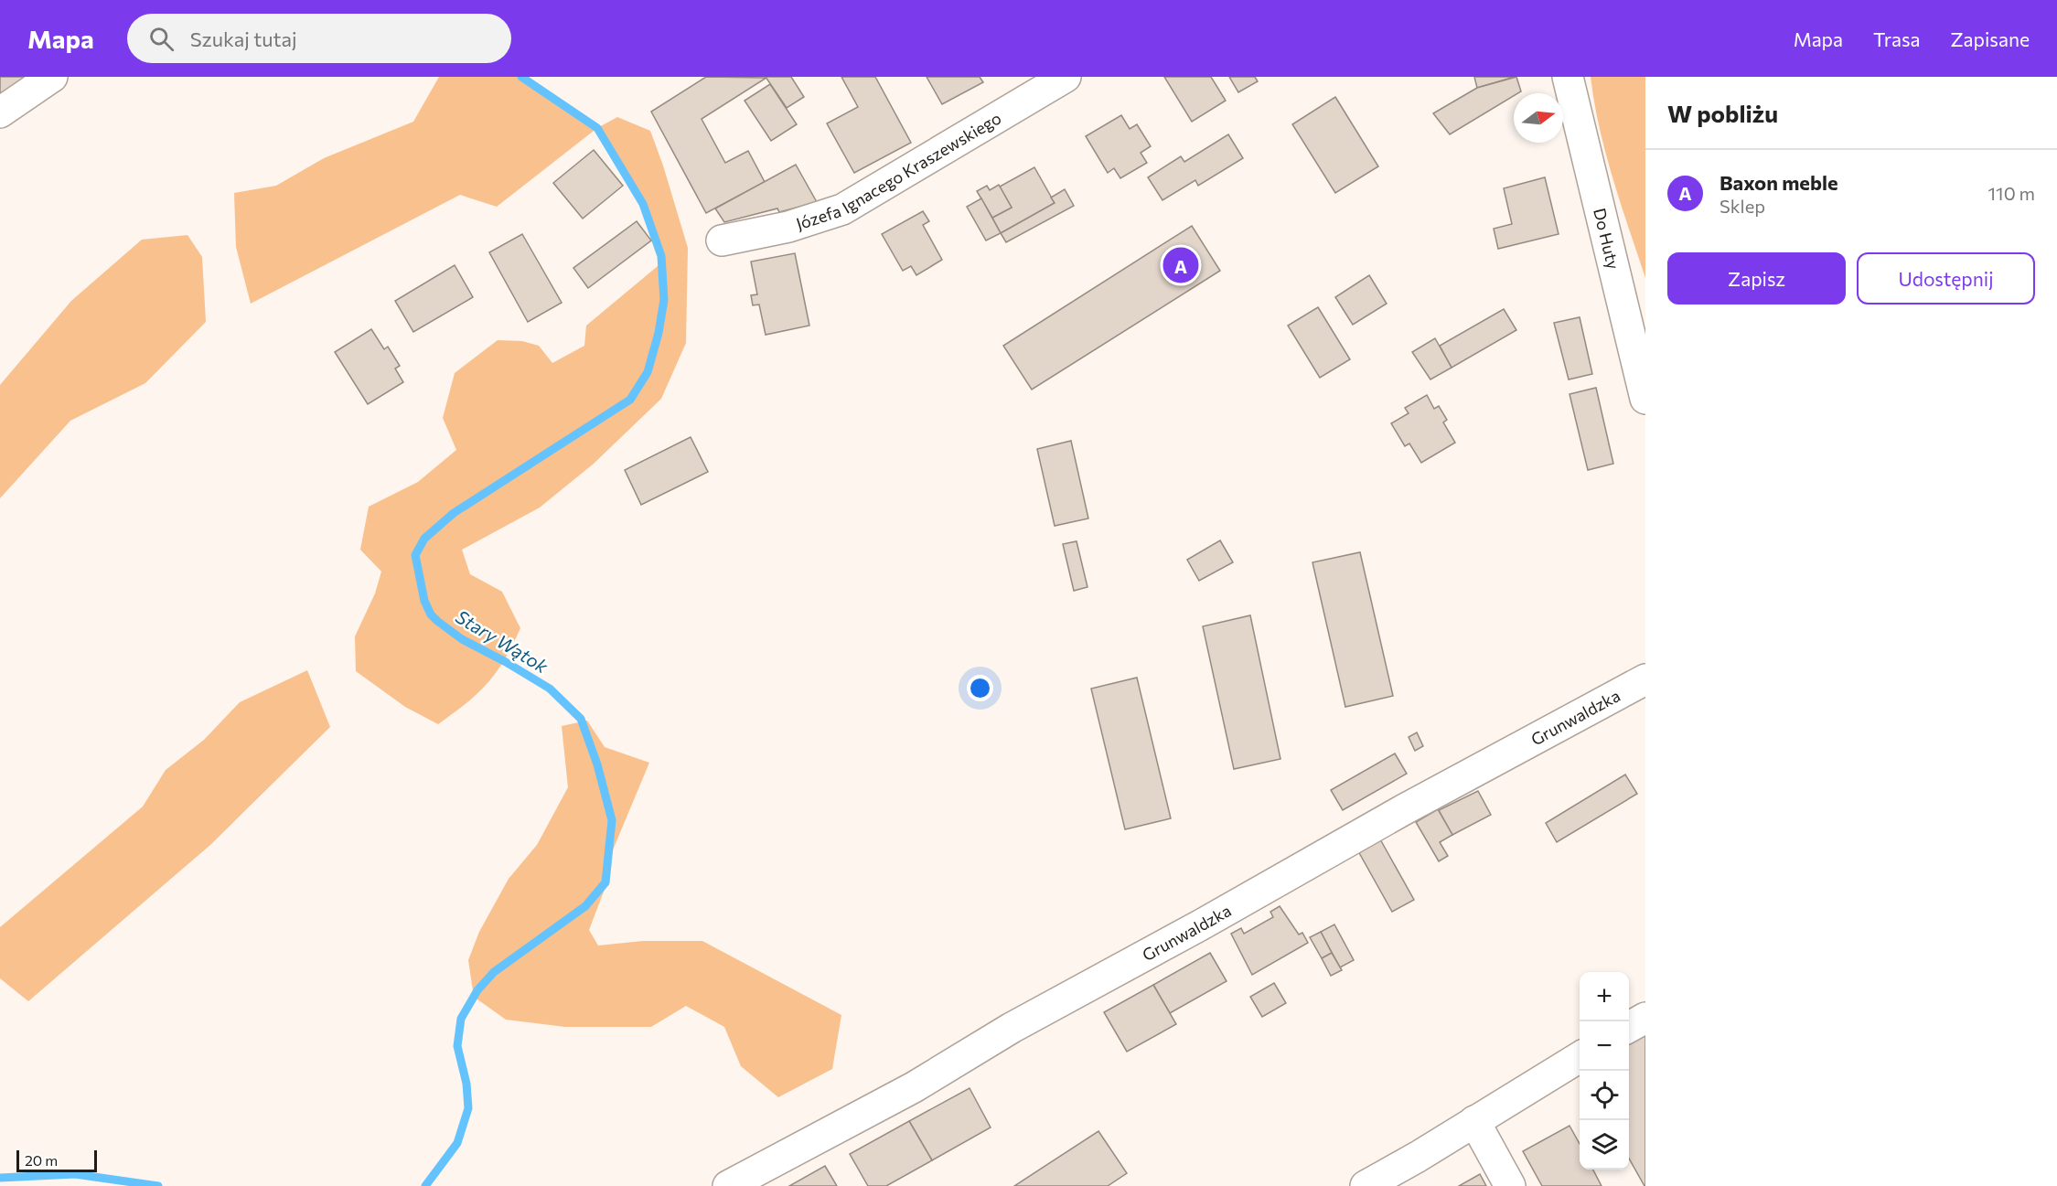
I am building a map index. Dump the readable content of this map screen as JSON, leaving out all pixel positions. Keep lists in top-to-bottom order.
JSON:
{
  "streets": {
    "street": ["Józefa Ignacego Kraszewskiego", "Do Huty", "Grunwaldzka"]
  },
  "water": ["Stary Wątok"],
  "scale_bar": "20 m",
  "north": "right",
  "page": {
    "header": "Mapa",
    "search": "Szukaj tutaj",
    "nav": ["Mapa", "Trasa", "Zapisane"],
    "heading": "W pobliżu",
    "list": [
      {
        "mark": "A",
        "name": "Baxon meble",
        "note": "Sklep",
        "value": "110 m"
      }
    ],
    "buttons": ["Zapisz", "Udostępnij"],
    "pins": "A",
    "map_buttons": ["+", "−"],
    "scale": "20 m"
  }
}
